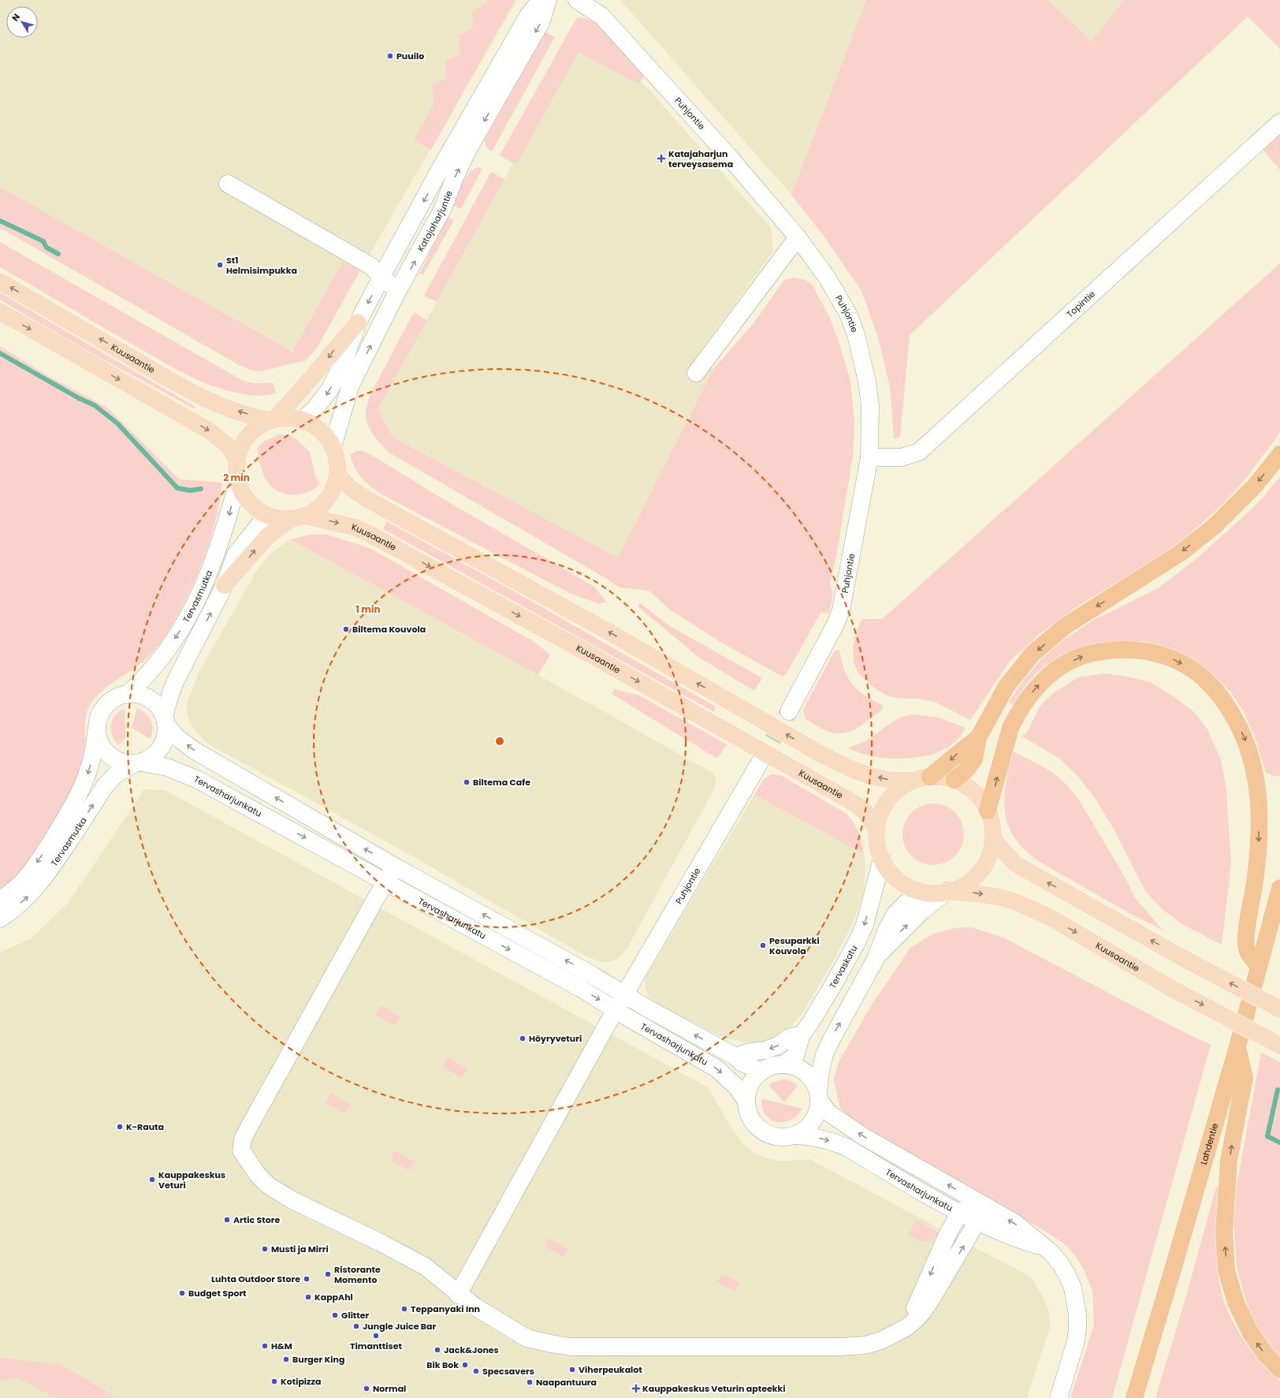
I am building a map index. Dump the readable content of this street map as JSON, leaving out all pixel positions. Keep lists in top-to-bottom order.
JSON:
{
  "streets": {
    "highway": ["Lahdentie"],
    "main road": ["Kuusaantie"],
    "street": [
      "Puhjontie",
      "Katajaharjuntie",
      "Topintie",
      "Tervasmutka",
      "Tervasharjunkatu",
      "Tervaskatu"
    ]
  },
  "crossings": [
    ["Puhjontie", "Topintie"],
    ["Puhjontie", "Tervasharjunkatu"],
    ["Katajaharjuntie", "Kuusaantie"],
    ["Katajaharjuntie", "Tervasmutka"],
    ["Kuusaantie", "Tervasmutka"],
    ["Tervasmutka", "Tervasharjunkatu"],
    ["Tervasharjunkatu", "Tervaskatu"]
  ],
  "places": {
    "other": [
      "Puuilo",
      "St1 Helmisimpukka",
      "Biltema Kouvola",
      "Biltema Cafe",
      "Pesuparkki Kouvola",
      "Höyryveturi",
      "K-Rauta",
      "Kauppakeskus Veturi",
      "Artic Store",
      "Musti ja Mirri",
      "Ristorante Momento",
      "Luhta Outdoor Store",
      "Budget Sport",
      "KappAhl",
      "Teppanyaki Inn",
      "Glitter",
      "Jungle Juice Bar",
      "Timanttiset",
      "H&M",
      "Jack&Jones",
      "Burger King",
      "Bik Bok",
      "Viherpeukalot",
      "Specsavers",
      "Kotipizza",
      "Naapantuura",
      "Normal"
    ],
    "health": ["Katajaharjun terveysasema", "Kauppakeskus Veturin apteekki"]
  },
  "north": "top left",
  "rings": ["2 min", "1 min"]
}
